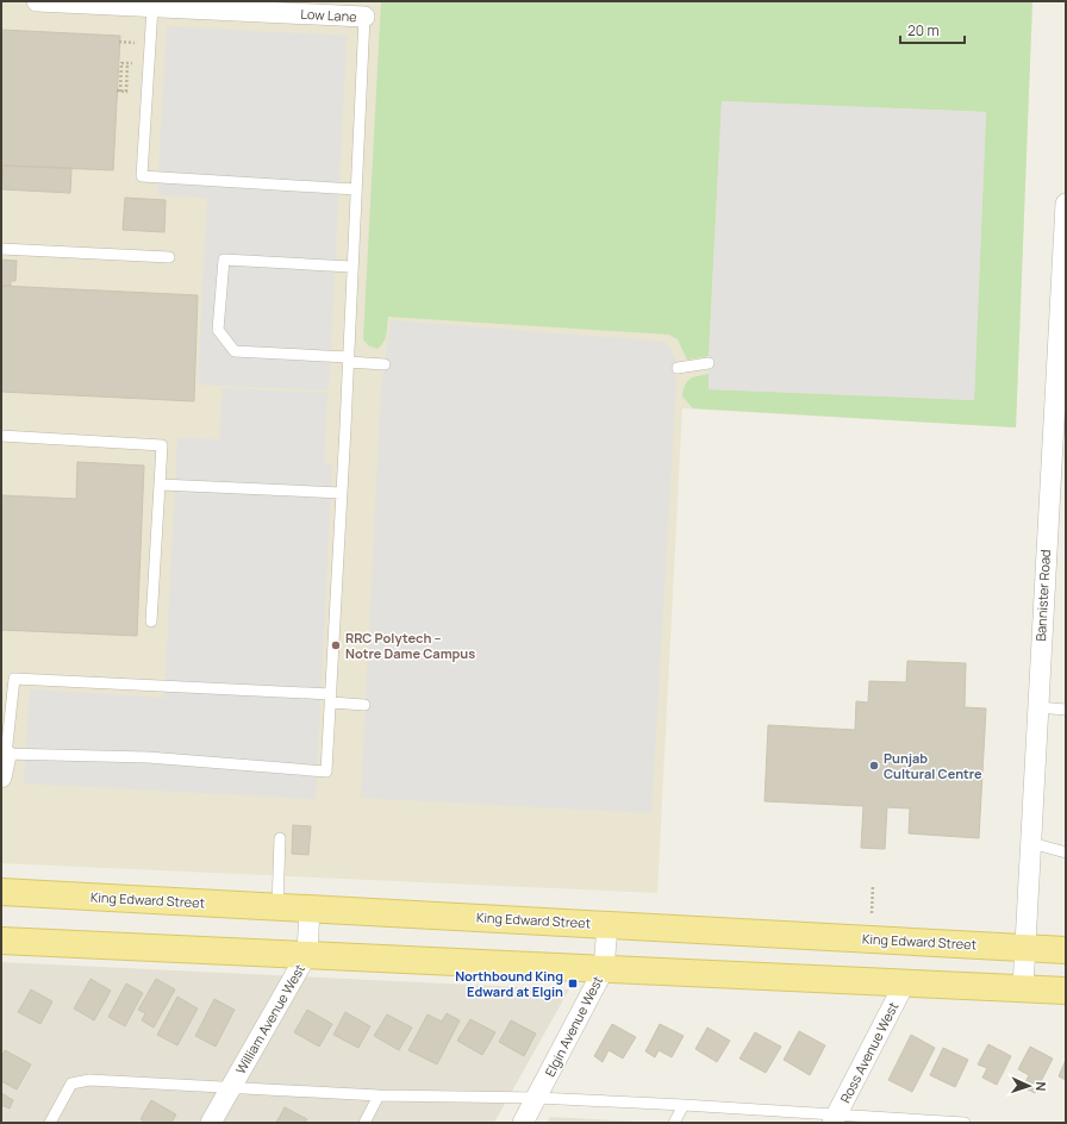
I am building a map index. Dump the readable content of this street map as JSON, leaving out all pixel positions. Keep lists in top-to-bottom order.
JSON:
{
  "streets": {
    "main road": ["King Edward Street"],
    "street": [
      "Low Lane",
      "Bannister Road",
      "William Avenue West",
      "Elgin Avenue West",
      "Ross Avenue West"
    ]
  },
  "crossings": [
    ["Bannister Road", "King Edward Street"],
    ["King Edward Street", "William Avenue West"],
    ["King Edward Street", "Elgin Avenue West"]
  ],
  "places": {
    "other": ["RRC Polytech – Notre Dame Campus", "Punjab Cultural Centre"],
    "transit": ["Northbound King Edward at Elgin"]
  },
  "scale_bar": "20 m",
  "north": "right"
}
